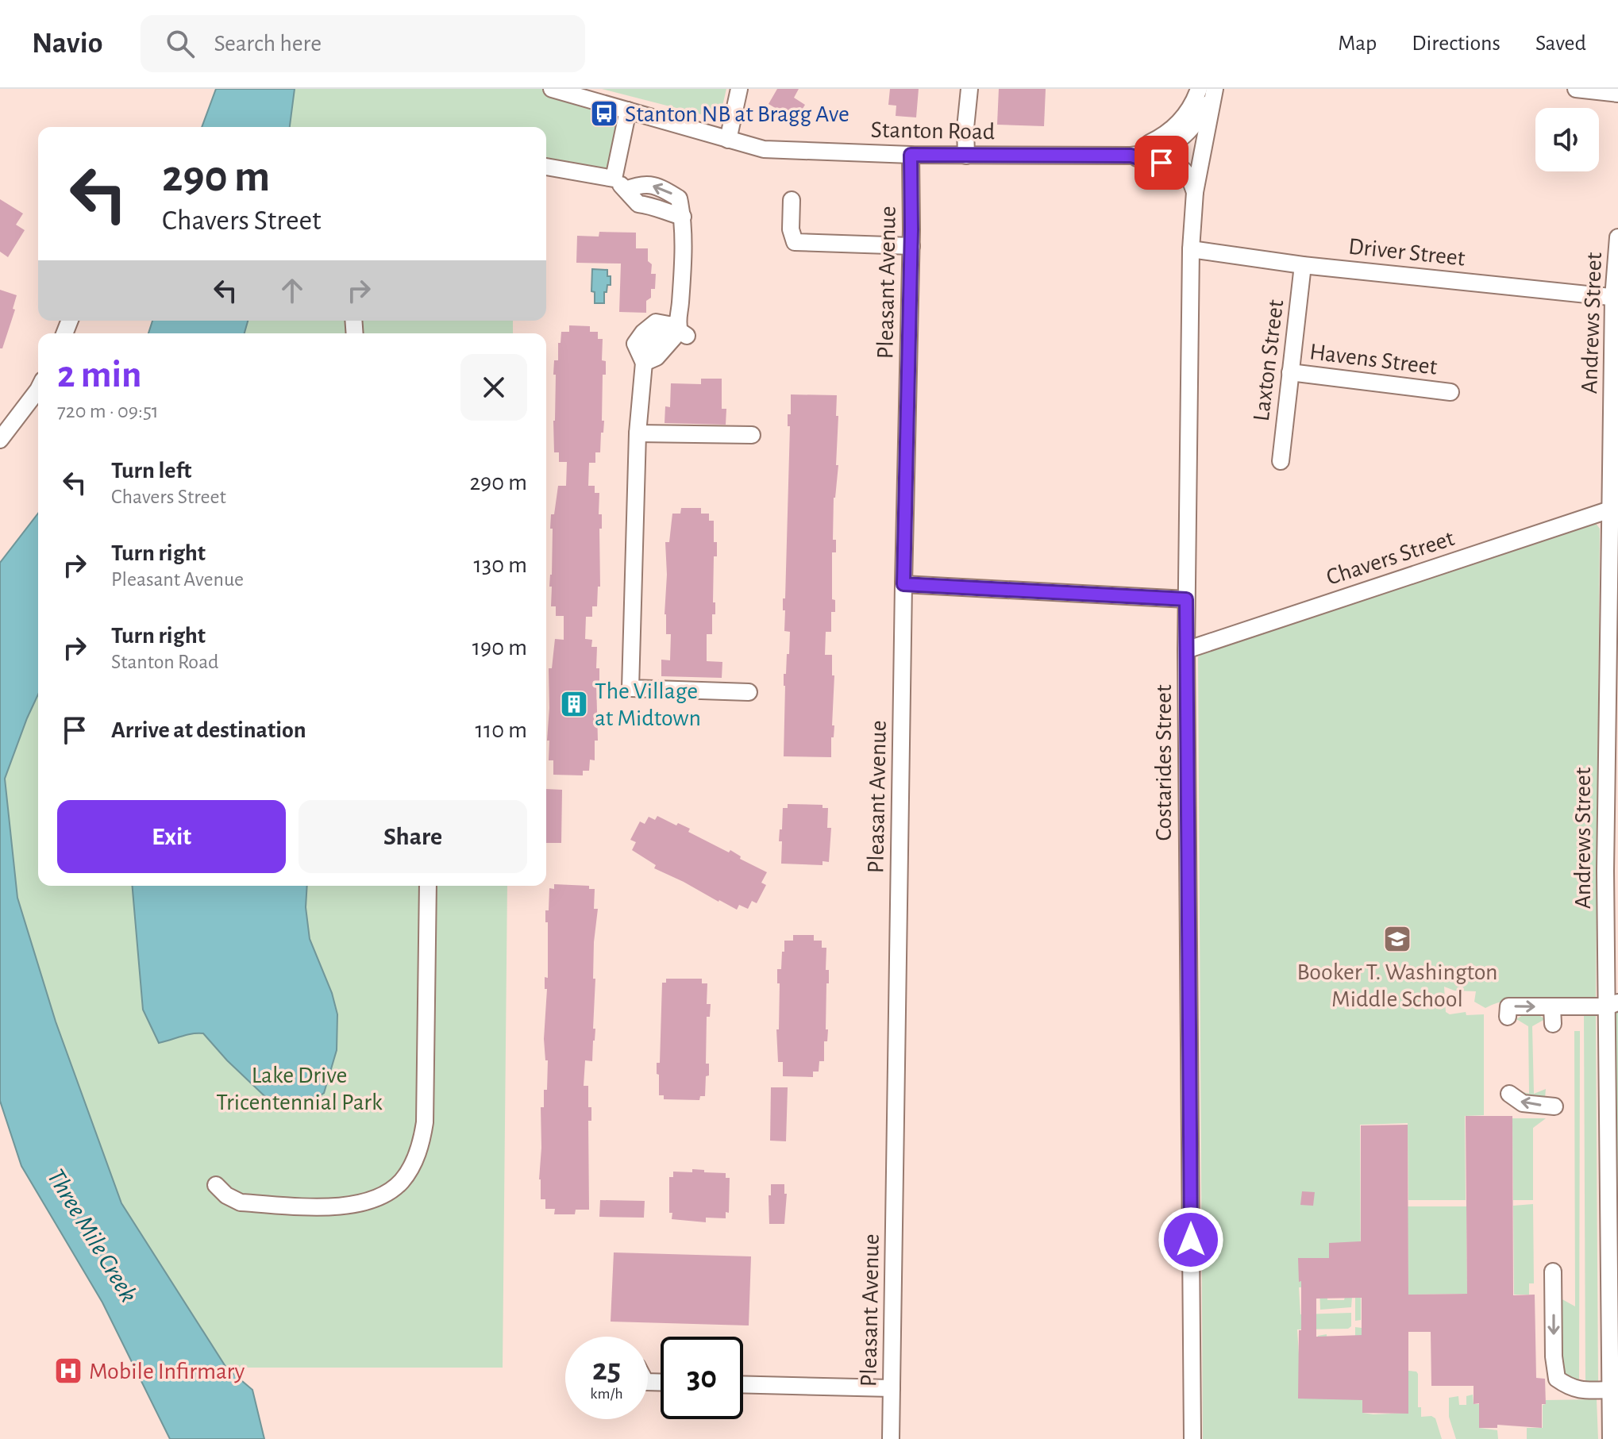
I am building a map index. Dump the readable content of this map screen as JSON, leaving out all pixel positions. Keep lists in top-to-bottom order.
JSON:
{
  "streets": {
    "street": [
      "Stanton Road",
      "Driver Street",
      "Pleasant Avenue",
      "Andrews Street",
      "Havens Street",
      "Laxton Street",
      "Chavers Street",
      "Costarides Street"
    ]
  },
  "crossings": [
    ["Stanton Road", "Pleasant Avenue"],
    ["Stanton Road", "Costarides Street"],
    ["Driver Street", "Andrews Street"],
    ["Driver Street", "Laxton Street"],
    ["Driver Street", "Costarides Street"],
    ["Andrews Street", "Chavers Street"],
    ["Havens Street", "Laxton Street"],
    ["Chavers Street", "Costarides Street"]
  ],
  "water": ["Three Mile Creek"],
  "parks": ["Lake Drive Tricentennial Park"],
  "places": {
    "bus stop": ["Stanton NB at Bragg Ave"],
    "building": ["The Village at Midtown"],
    "school or university": ["Booker T. Washington Middle School"],
    "hospital": ["Mobile Infirmary"]
  },
  "page": {
    "header": "Navio",
    "search": "Search here",
    "nav": ["Map", "Directions", "Saved"],
    "turn": ["290 m", "Chavers Street"],
    "heading": ["2 min", "720 m · 09:51"],
    "list": [
      {
        "name": "Turn left",
        "note": "Chavers Street",
        "value": "290 m"
      },
      {
        "name": "Turn right",
        "note": "Pleasant Avenue",
        "value": "130 m"
      },
      {
        "name": "Turn right",
        "note": "Stanton Road",
        "value": "190 m"
      },
      {
        "name": "Arrive at destination",
        "value": "110 m"
      }
    ],
    "buttons": ["Exit", "Share"],
    "speed": "25 km/h",
    "limit": "30"
  }
}
